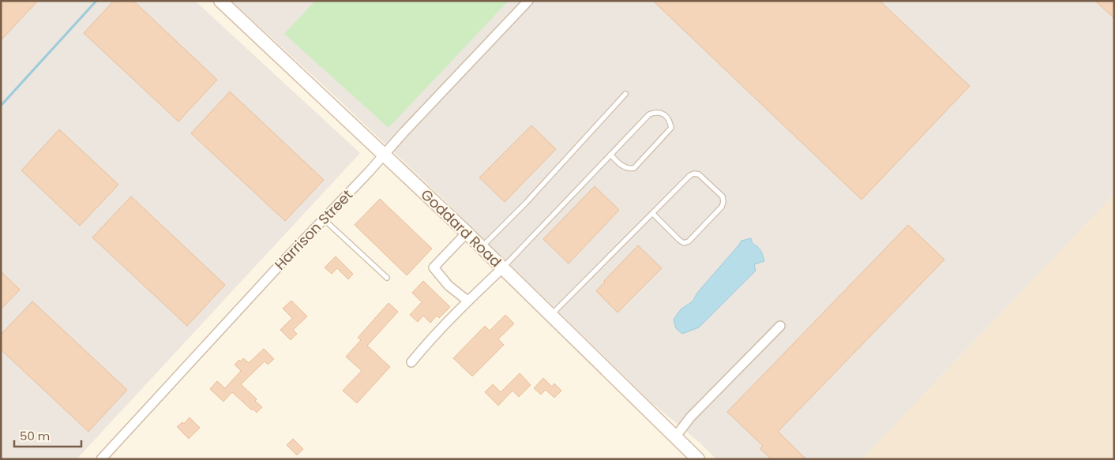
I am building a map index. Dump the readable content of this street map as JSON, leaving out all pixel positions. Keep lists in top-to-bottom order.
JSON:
{
  "streets": {
    "main road": ["Goddard Road"],
    "street": ["Harrison Street"]
  },
  "crossings": [
    ["Goddard Road", "Harrison Street"]
  ],
  "scale_bar": "50 m"
}
